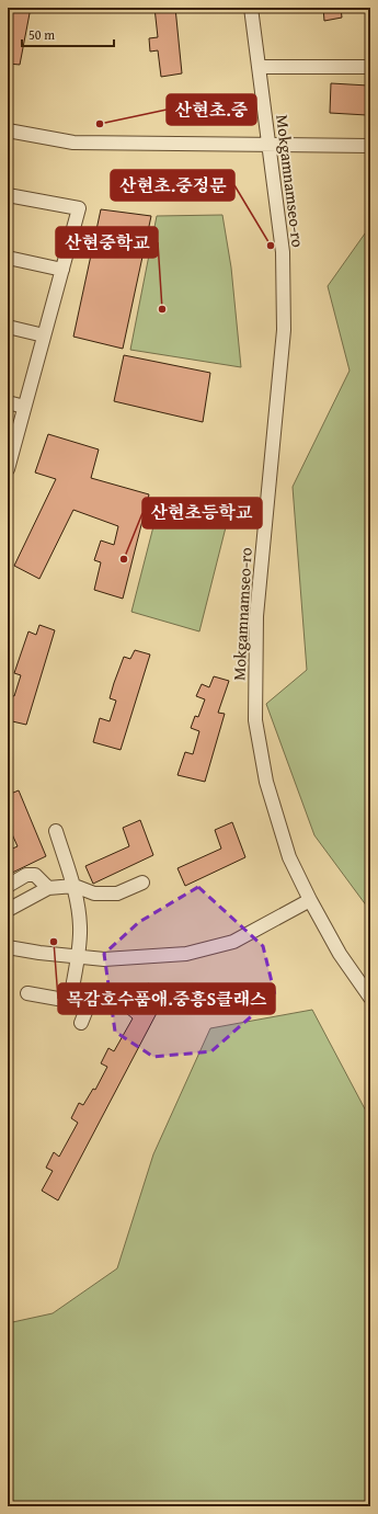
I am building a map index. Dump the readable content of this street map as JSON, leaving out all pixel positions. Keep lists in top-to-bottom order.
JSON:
{
  "streets": {
    "street": ["Mokgamnamseo-ro"]
  },
  "places": [
    "산현초.중",
    "산현초.중정문",
    "산현중학교",
    "산현초등학교",
    "목감호수품애.중흥S클래스"
  ],
  "scale_bar": "50 m"
}
